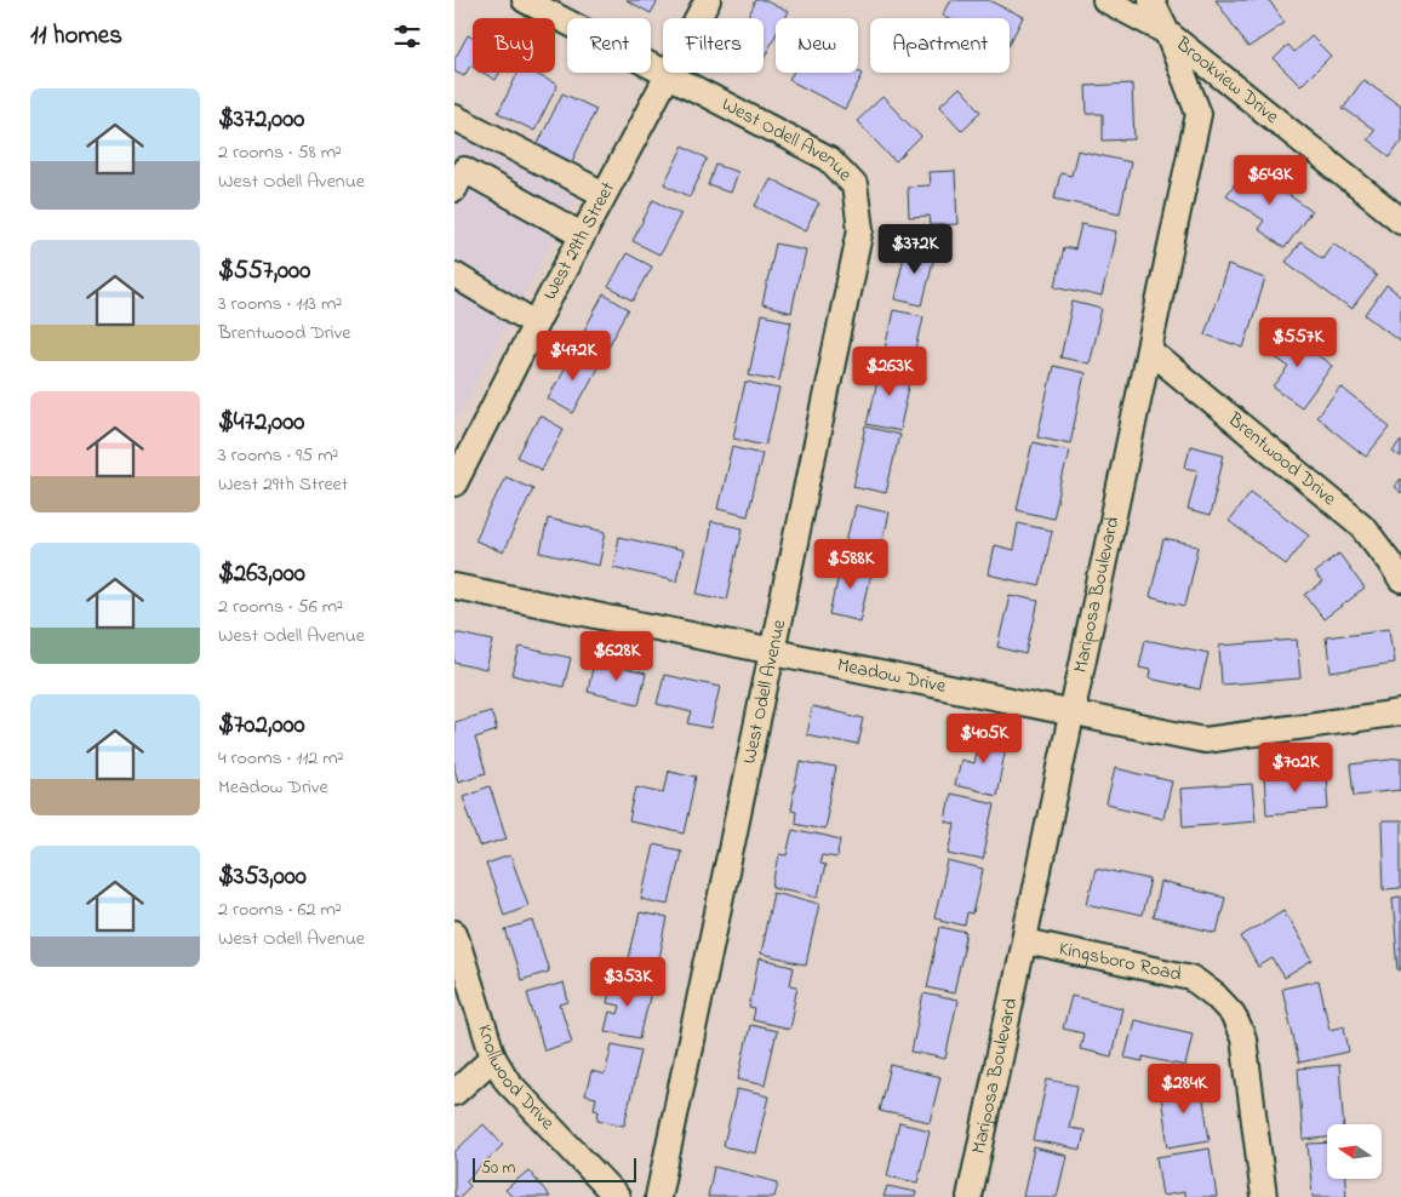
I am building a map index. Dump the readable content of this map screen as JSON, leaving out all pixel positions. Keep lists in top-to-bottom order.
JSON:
{
  "streets": {
    "street": [
      "Brookview Drive",
      "West Odell Avenue",
      "West 29th Street",
      "Brentwood Drive",
      "Mariposa Boulevard",
      "Meadow Drive",
      "Kingsboro Road",
      "Knollwood Drive"
    ]
  },
  "crossings": [
    ["Brookview Drive", "Mariposa Boulevard"],
    ["West Odell Avenue", "West 29th Street"],
    ["West Odell Avenue", "Meadow Drive"],
    ["Brentwood Drive", "Mariposa Boulevard"],
    ["Mariposa Boulevard", "Meadow Drive"],
    ["Mariposa Boulevard", "Kingsboro Road"]
  ],
  "scale_bar": "50 m",
  "north": "left",
  "page": {
    "heading": "11 homes",
    "chip": [
      "Buy",
      "Rent",
      "Filters",
      "New",
      "Apartment"
    ],
    "list": [
      {
        "name": "$372,000",
        "note": "2 rooms · 58 m² · West Odell Avenue"
      },
      {
        "name": "$557,000",
        "note": "3 rooms · 113 m² · Brentwood Drive"
      },
      {
        "name": "$472,000",
        "note": "3 rooms · 95 m² · West 29th Street"
      },
      {
        "name": "$263,000",
        "note": "2 rooms · 56 m² · West Odell Avenue"
      },
      {
        "name": "$702,000",
        "note": "4 rooms · 112 m² · Meadow Drive"
      },
      {
        "name": "$353,000",
        "note": "2 rooms · 62 m² · West Odell Avenue"
      }
    ],
    "price": [
      "$643K",
      "$372K",
      "$557K",
      "$472K",
      "$263K",
      "$588K",
      "$628K",
      "$405K",
      "$702K",
      "$353K",
      "$284K"
    ],
    "scale": "50 m"
  }
}
